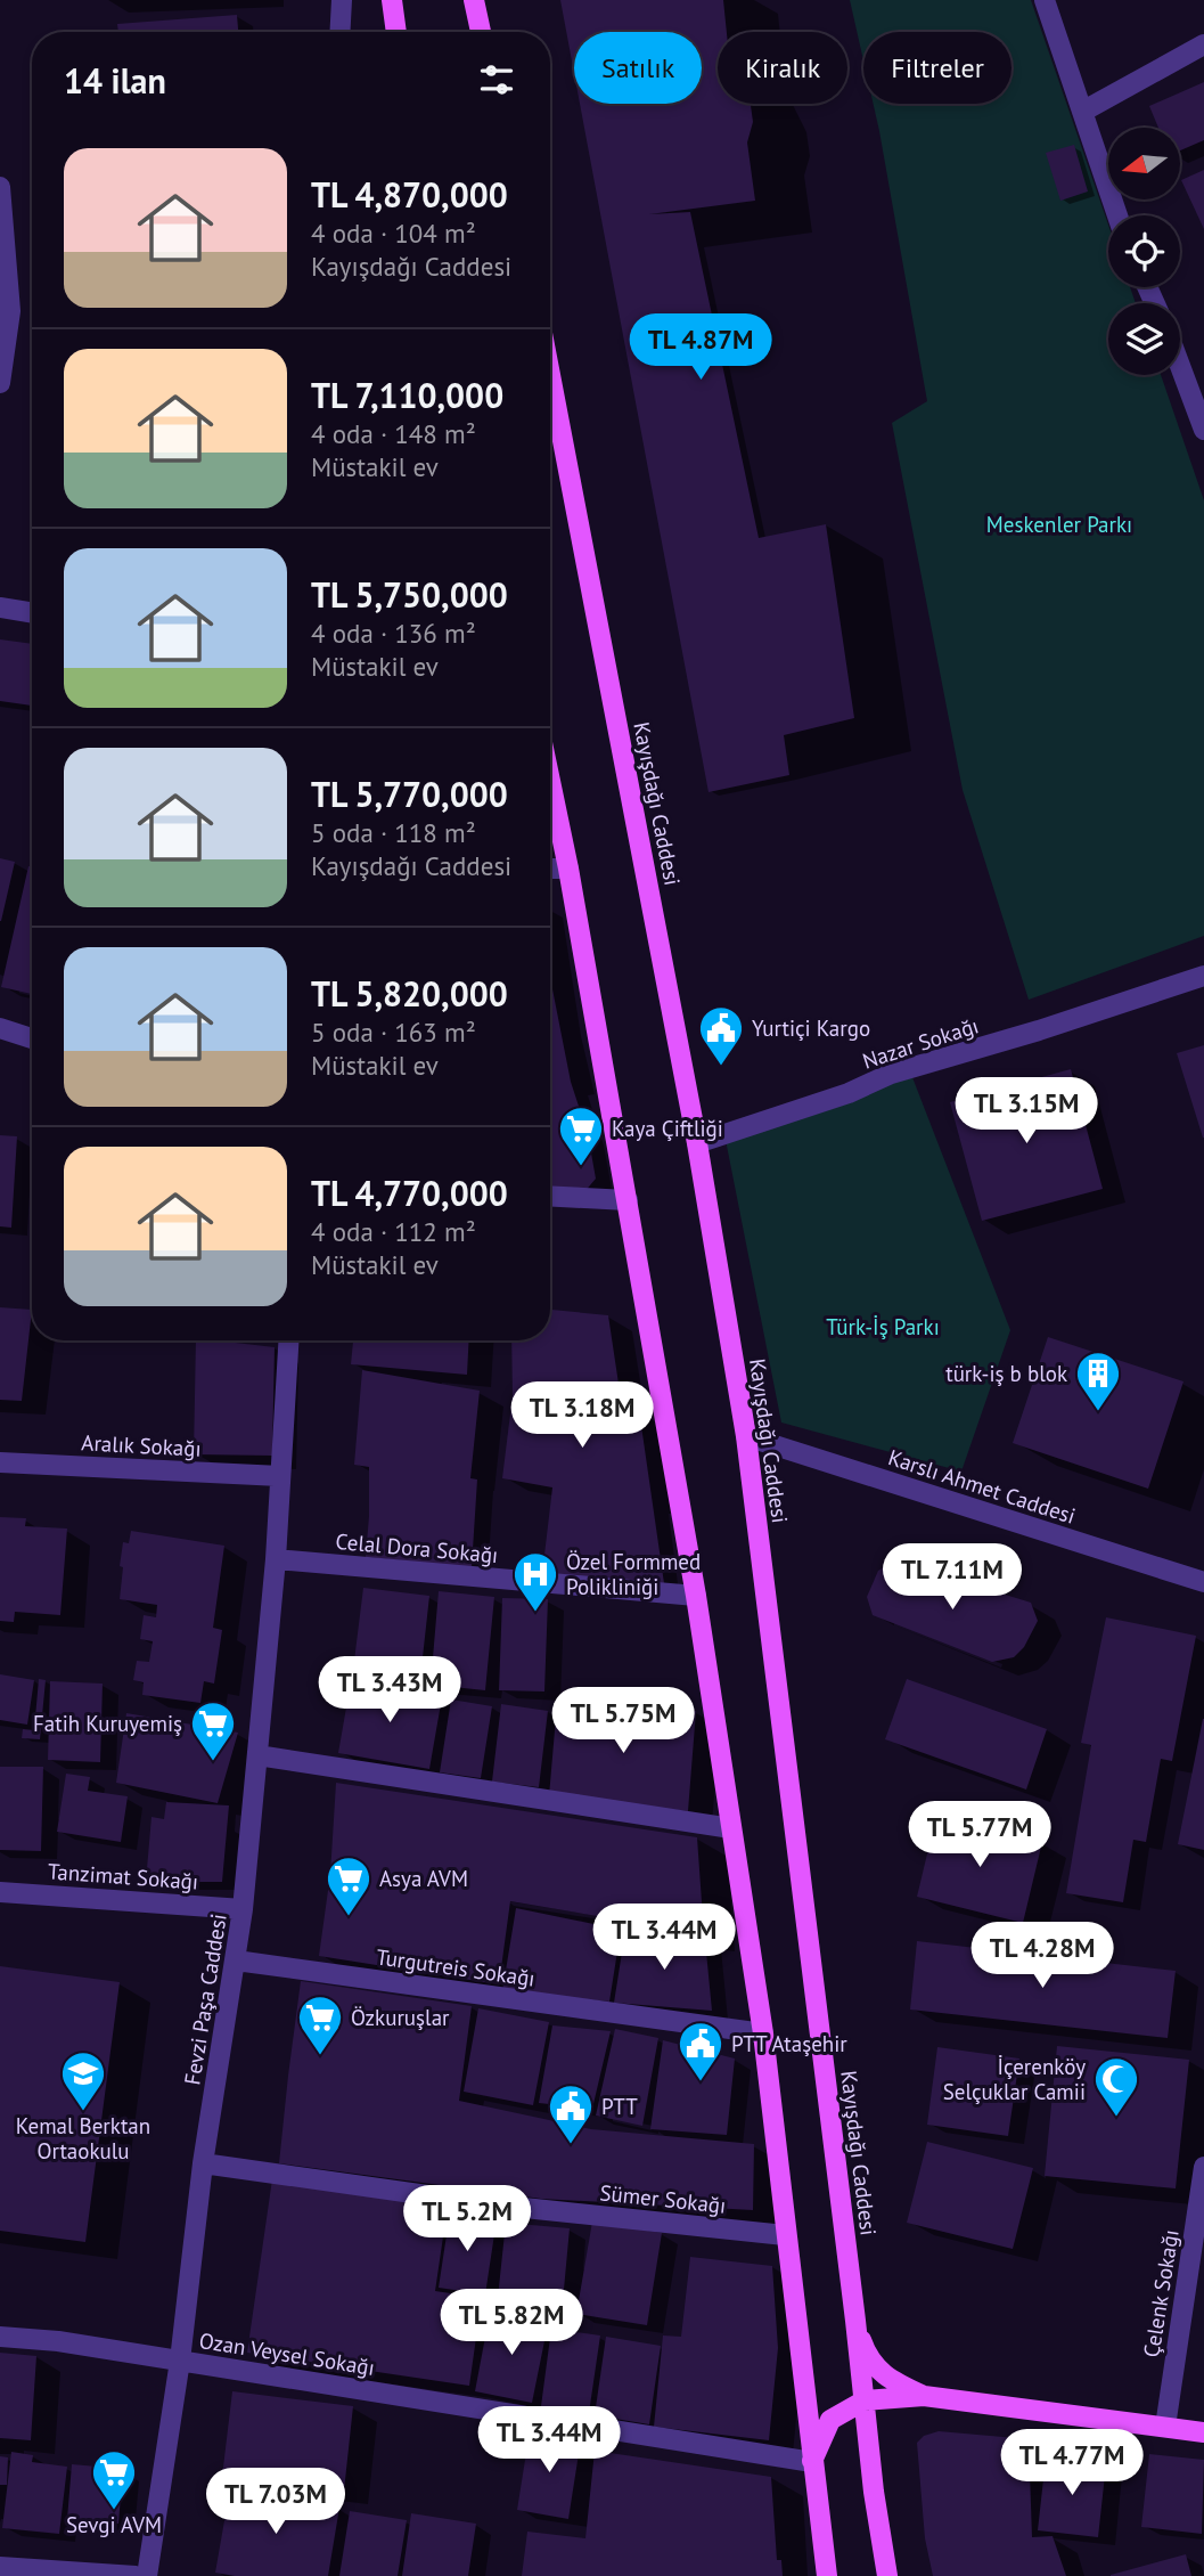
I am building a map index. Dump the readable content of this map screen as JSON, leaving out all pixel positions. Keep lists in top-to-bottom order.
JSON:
{
  "streets": {
    "main road": ["Kayışdağı Caddesi"],
    "street": [
      "Nazar Sokağı",
      "Aralık Sokağı",
      "Karslı Ahmet Caddesi",
      "Celal Dora Sokağı",
      "Tanzimat Sokağı",
      "Turgutreis Sokağı",
      "Fevzi Paşa Caddesi",
      "Sümer Sokağı",
      "Çelenk Sokağı",
      "Ozan Veysel Sokağı"
    ]
  },
  "crossings": [
    ["Kayışdağı Caddesi", "Nazar Sokağı"],
    ["Kayışdağı Caddesi", "Karslı Ahmet Caddesi"],
    ["Aralık Sokağı", "Fevzi Paşa Caddesi"],
    ["Celal Dora Sokağı", "Fevzi Paşa Caddesi"],
    ["Tanzimat Sokağı", "Fevzi Paşa Caddesi"],
    ["Turgutreis Sokağı", "Fevzi Paşa Caddesi"],
    ["Fevzi Paşa Caddesi", "Sümer Sokağı"],
    ["Fevzi Paşa Caddesi", "Ozan Veysel Sokağı"]
  ],
  "parks": ["Meskenler Parkı", "Türk-İş Parkı"],
  "places": {
    "public building": ["Yurtiçi Kargo", "PTT Ataşehir", "PTT"],
    "supermarket": [
      "Kaya Çiftliği",
      "Fatih Kuruyemiş",
      "Asya AVM",
      "Özkuruşlar",
      "Sevgi AVM"
    ],
    "building": ["türk-iş b blok"],
    "hospital": ["Özel Formmed Polikliniği"],
    "school or university": ["Kemal Berktan Ortaokulu"],
    "mosque": ["İçerenköy Selçuklar Camii"]
  },
  "north": "left",
  "page": {
    "chip": ["Satılık", "Kiralık", "Filtreler"],
    "heading": "14 ilan",
    "list": [
      {
        "name": "TL 4,870,000",
        "note": "4 oda · 104 m² · Kayışdağı Caddesi"
      },
      {
        "name": "TL 7,110,000",
        "note": "4 oda · 148 m² · Müstakil ev"
      },
      {
        "name": "TL 5,750,000",
        "note": "4 oda · 136 m² · Müstakil ev"
      },
      {
        "name": "TL 5,770,000",
        "note": "5 oda · 118 m² · Kayışdağı Caddesi"
      },
      {
        "name": "TL 5,820,000",
        "note": "5 oda · 163 m² · Müstakil ev"
      },
      {
        "name": "TL 4,770,000",
        "note": "4 oda · 112 m² · Müstakil ev"
      }
    ],
    "price": [
      "TL 4.87M",
      "TL 3.15M",
      "TL 3.18M",
      "TL 7.11M",
      "TL 3.43M",
      "TL 5.75M",
      "TL 5.77M",
      "TL 3.44M",
      "TL 4.28M",
      "TL 5.2M",
      "TL 5.82M",
      "TL 3.44M",
      "TL 4.77M",
      "TL 7.03M"
    ]
  }
}
